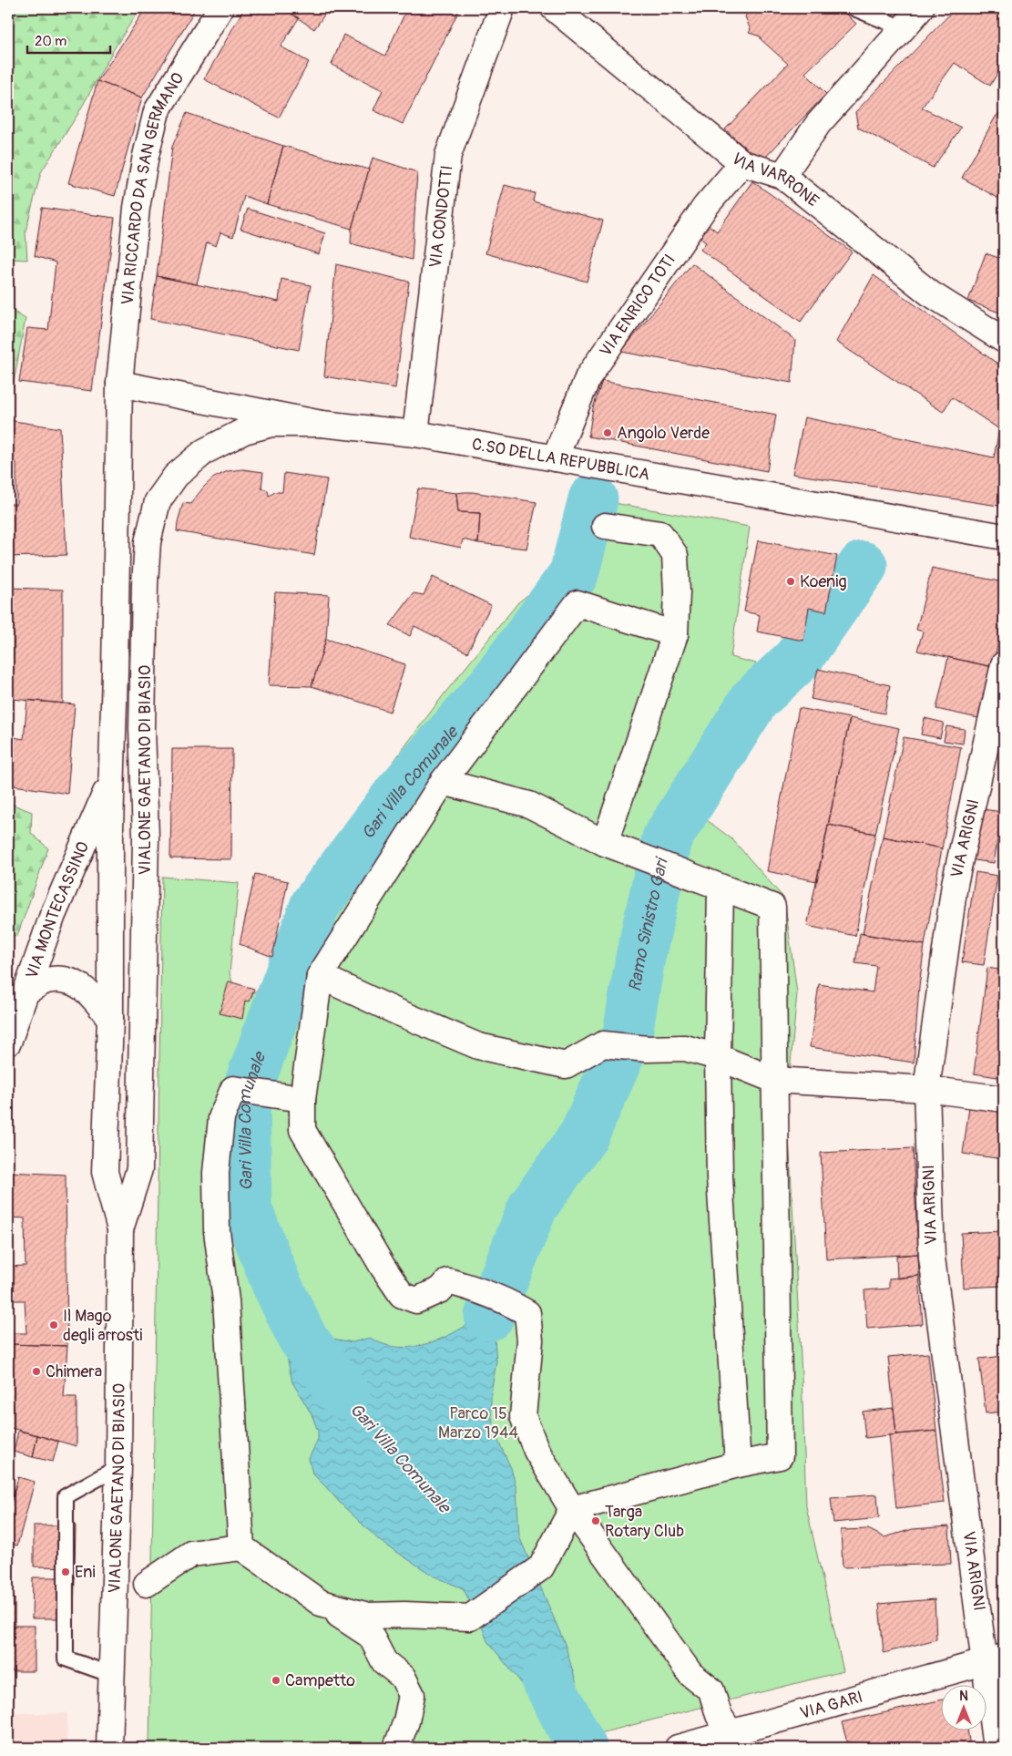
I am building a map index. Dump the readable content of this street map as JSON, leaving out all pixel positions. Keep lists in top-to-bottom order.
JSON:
{
  "streets": {
    "street": [
      "VIA VARRONE",
      "VIA RICCARDO DA SAN GERMANO",
      "VIA CONDOTTI",
      "VIA ENRICO TOTI",
      "C.SO DELLA REPUBBLICA",
      "VIALONE GAETANO DI BIASIO",
      "VIA ARIGNI",
      "VIA MONTECASSINO",
      "VIA GARI"
    ]
  },
  "crossings": [
    ["VIA VARRONE", "VIA ENRICO TOTI"],
    ["VIA RICCARDO DA SAN GERMANO", "C.SO DELLA REPUBBLICA"],
    ["VIA RICCARDO DA SAN GERMANO", "VIALONE GAETANO DI BIASIO"],
    ["VIA CONDOTTI", "C.SO DELLA REPUBBLICA"],
    ["VIA ENRICO TOTI", "C.SO DELLA REPUBBLICA"],
    ["C.SO DELLA REPUBBLICA", "VIALONE GAETANO DI BIASIO"],
    ["VIALONE GAETANO DI BIASIO", "VIA MONTECASSINO"],
    ["VIA ARIGNI", "VIA GARI"]
  ],
  "water": ["Gari Villa Comunale", "Ramo Sinistro Gari"],
  "parks": ["Parco 15 Marzo 1944"],
  "places": [
    "Angolo Verde",
    "Koenig",
    "Il Mago degli arrosti",
    "Chimera",
    "Targa Rotary Club",
    "Eni",
    "Campetto"
  ],
  "scale_bar": "20 m",
  "north": "top"
}
